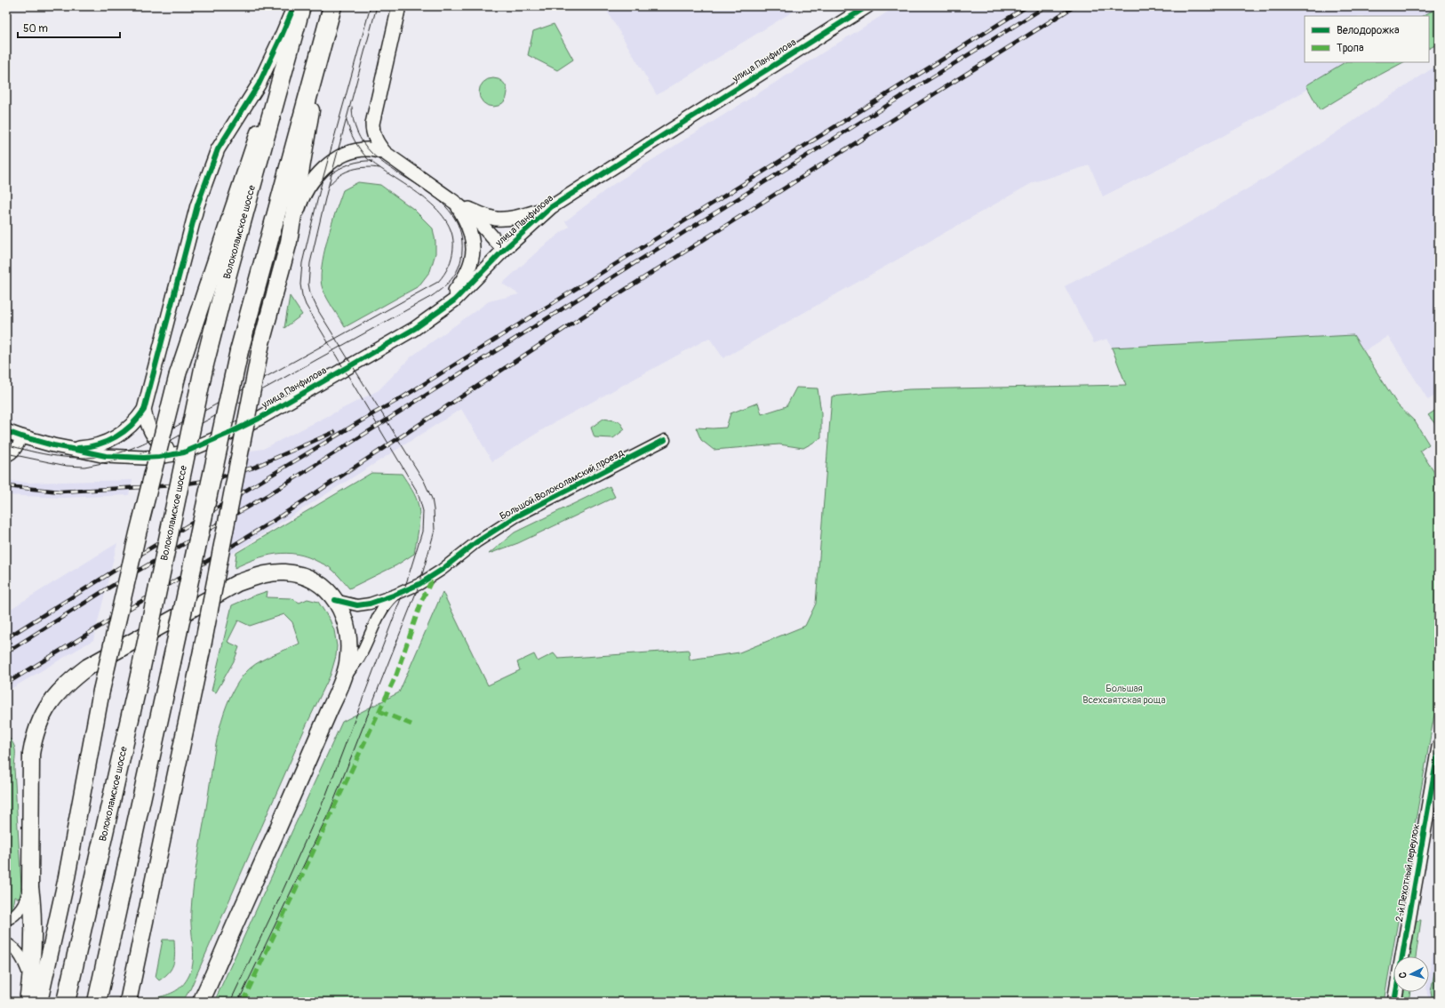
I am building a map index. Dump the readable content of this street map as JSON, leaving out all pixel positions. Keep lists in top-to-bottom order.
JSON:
{
  "streets": {
    "main road": ["Волоколамское шоссе"],
    "street": ["улица Панфилова", "Большой Волоколамский проезд", "2-й Пехотный переулок"]
  },
  "parks": ["Большая Всехсвятская роща"],
  "legend": ["Велодорожка", "Тропа"],
  "scale_bar": "50 m",
  "north": "left"
}
